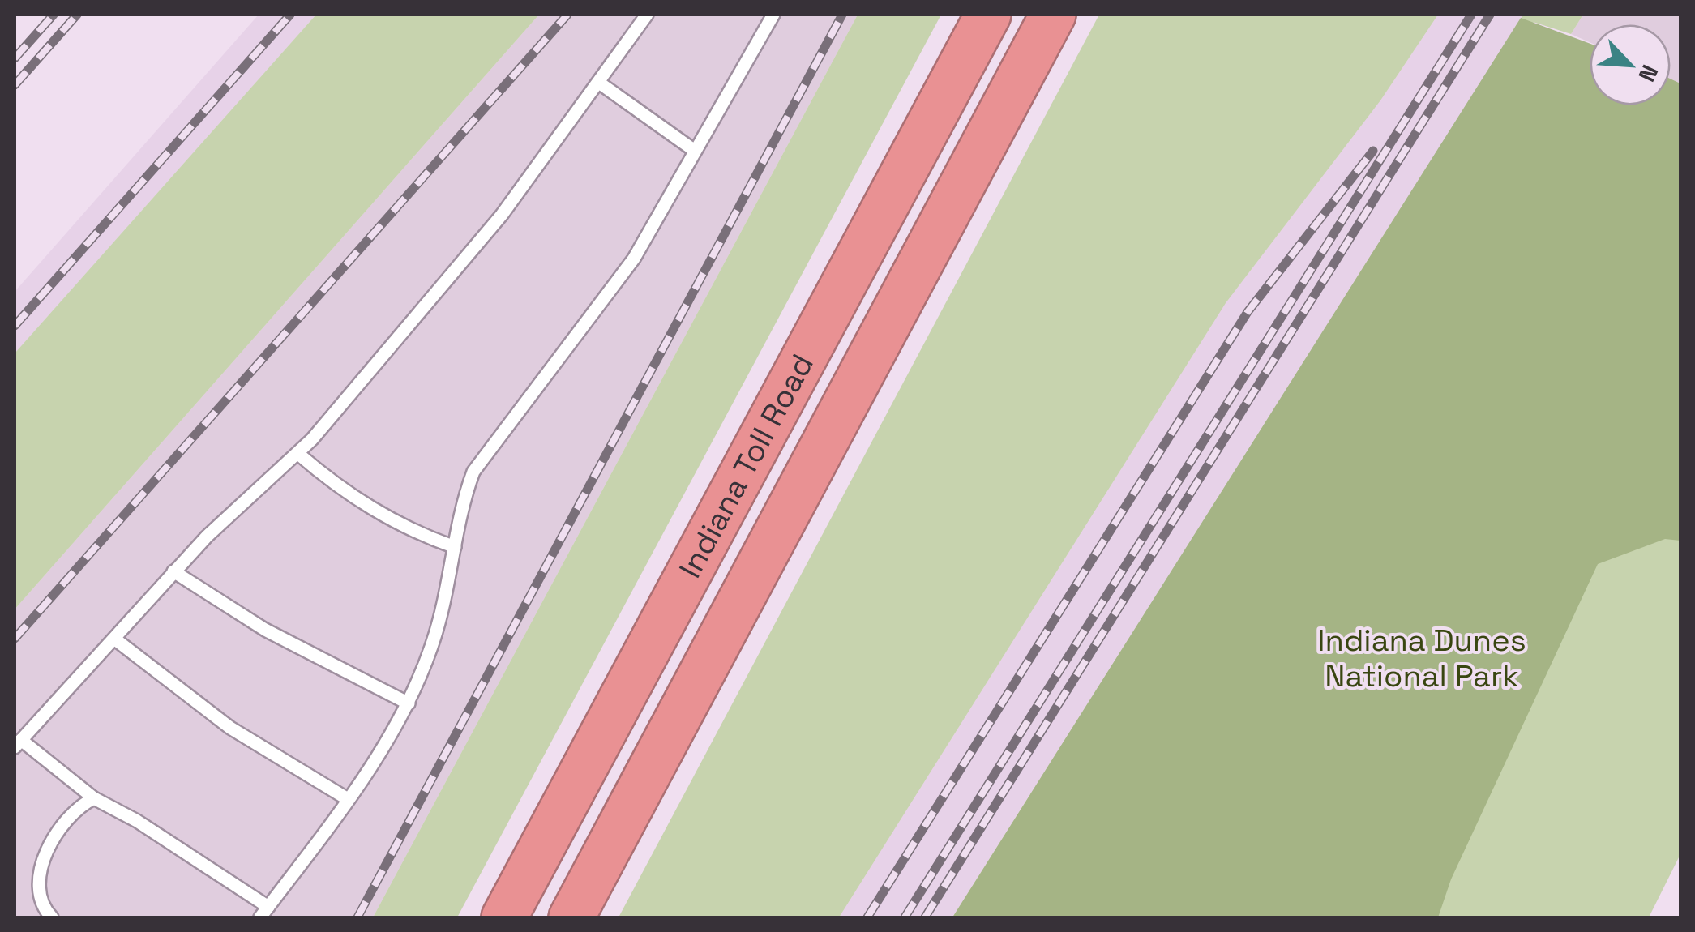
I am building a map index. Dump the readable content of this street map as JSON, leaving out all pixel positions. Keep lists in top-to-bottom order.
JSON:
{
  "streets": {
    "highway": ["Indiana Toll Road"]
  },
  "parks": ["Indiana Dunes National Park"],
  "north": "bottom right"
}
